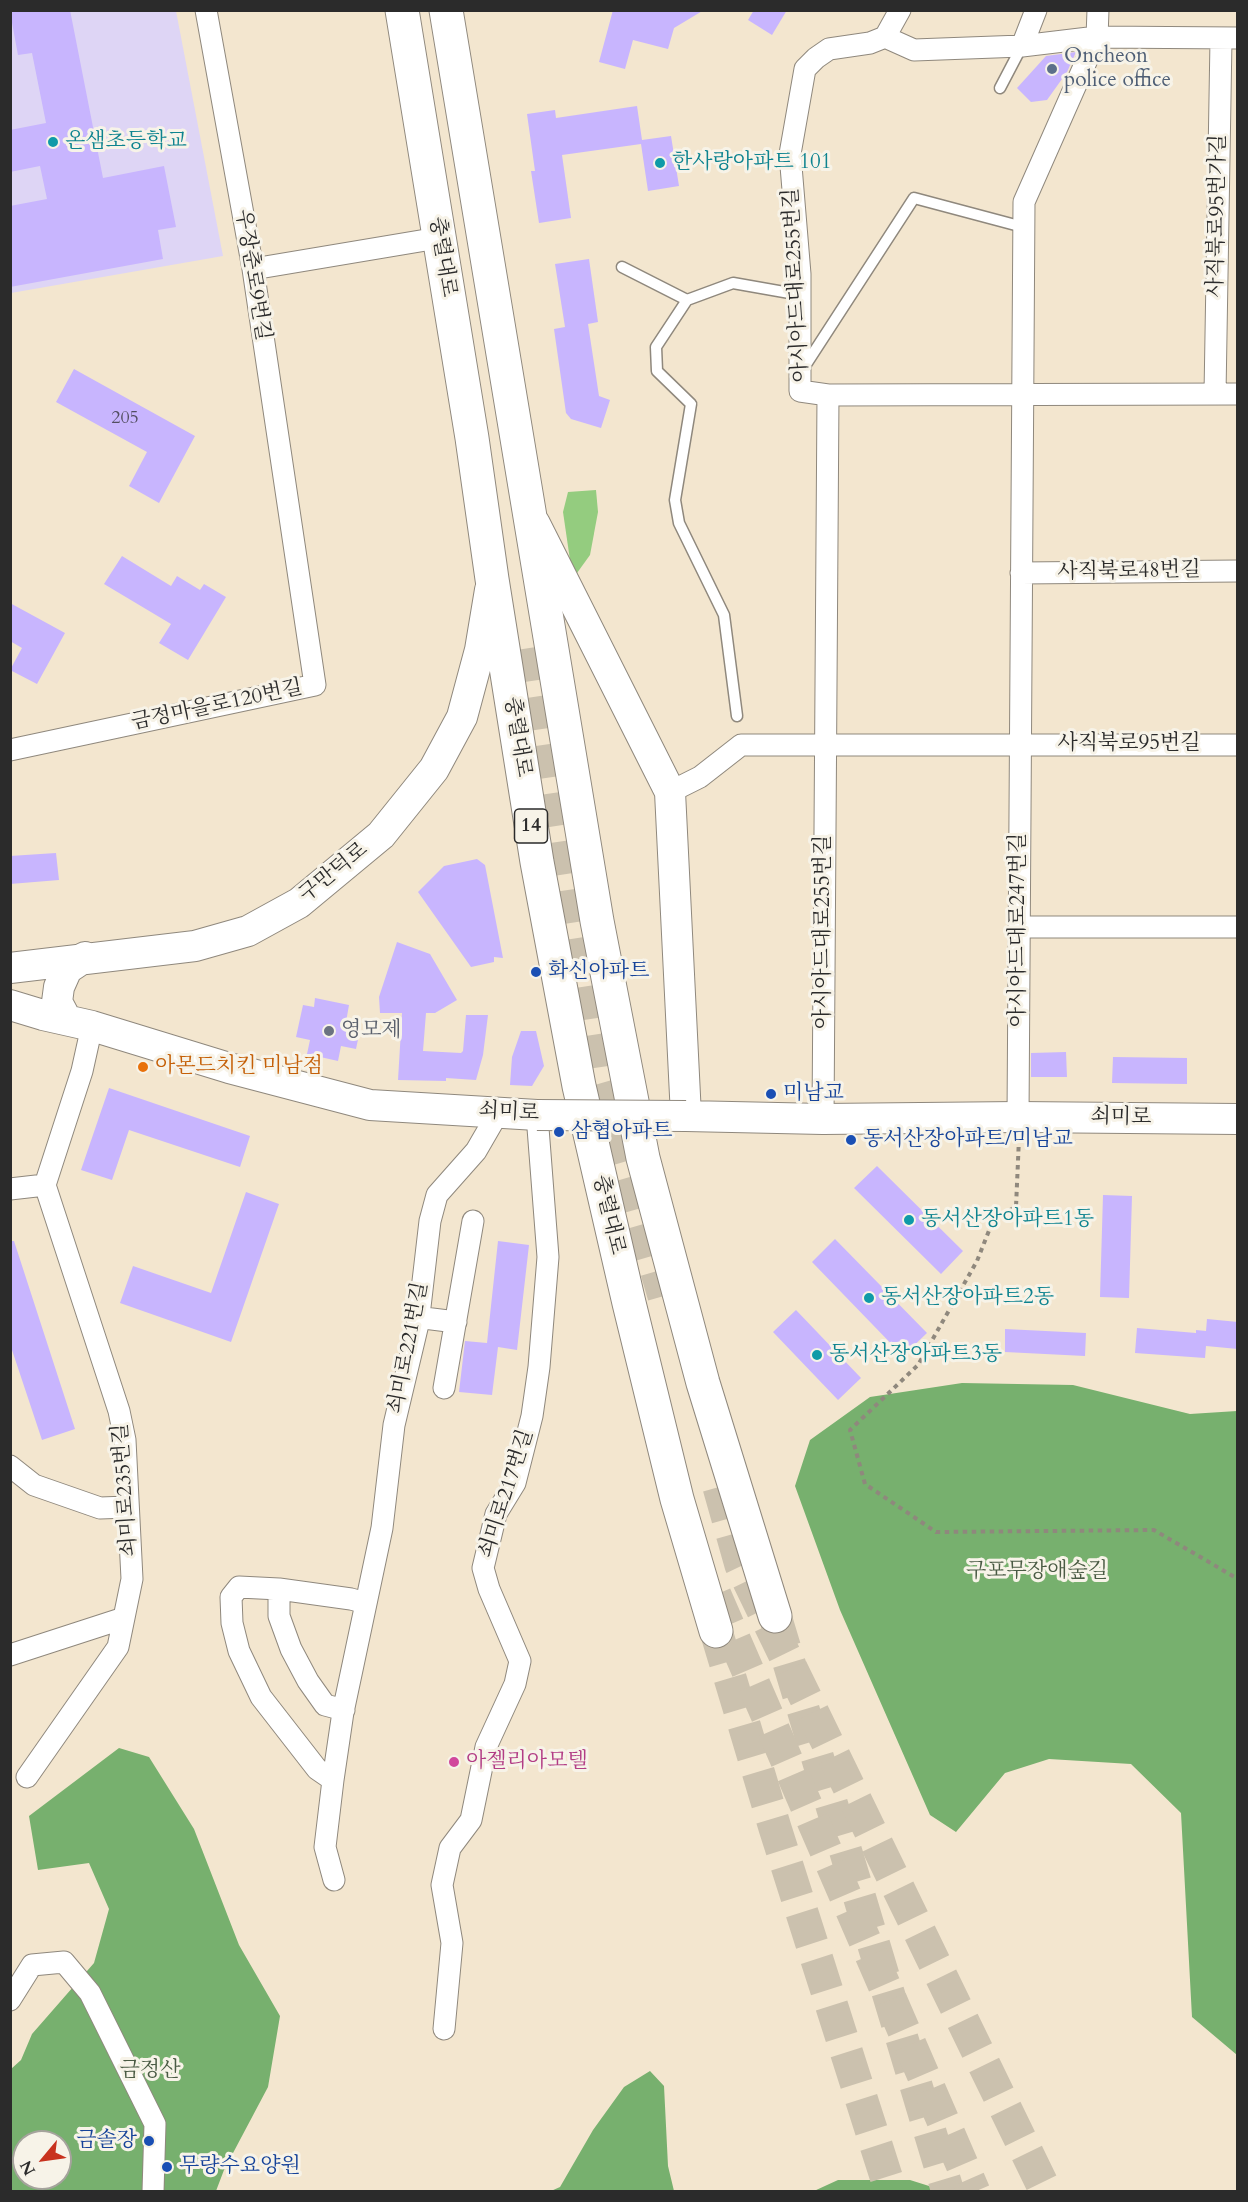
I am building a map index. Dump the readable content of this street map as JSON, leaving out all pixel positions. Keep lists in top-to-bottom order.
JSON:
{
  "streets": {
    "main road": [
      "충렬대로",
      "14",
      "구만덕로",
      "쇠미로"
    ],
    "street": [
      "사직북로95번가길",
      "우장춘로9번길",
      "아시아드대로255번길",
      "사직북로48번길",
      "금정마을로120번길",
      "사직북로95번길",
      "아시아드대로247번길",
      "쇠미로221번길",
      "쇠미로235번길",
      "쇠미로217번길"
    ]
  },
  "crossings": [
    ["충렬대로", "구만덕로"],
    ["우장춘로9번길", "금정마을로120번길"],
    ["아시아드대로255번길", "쇠미로"],
    ["사직북로48번길", "아시아드대로247번길"],
    ["사직북로95번길", "아시아드대로247번길"],
    ["아시아드대로247번길", "쇠미로"],
    ["쇠미로", "쇠미로221번길"],
    ["쇠미로", "쇠미로217번길"]
  ],
  "parks": ["구포무장애숲길", "금정산"],
  "places": [
    "Oncheon police office",
    "온샘초등학교",
    "한사랑아파트 101",
    "화신아파트",
    "영모제",
    "아몬드치킨 미남점",
    "미남교",
    "삼협아파트",
    "동서산장아파트/미남교",
    "동서산장아파트1동",
    "동서산장아파트2동",
    "동서산장아파트3동",
    "아젤리아모텔",
    "금솔장",
    "무량수요양원"
  ],
  "house_numbers": ["205"],
  "north": "bottom left"
}
